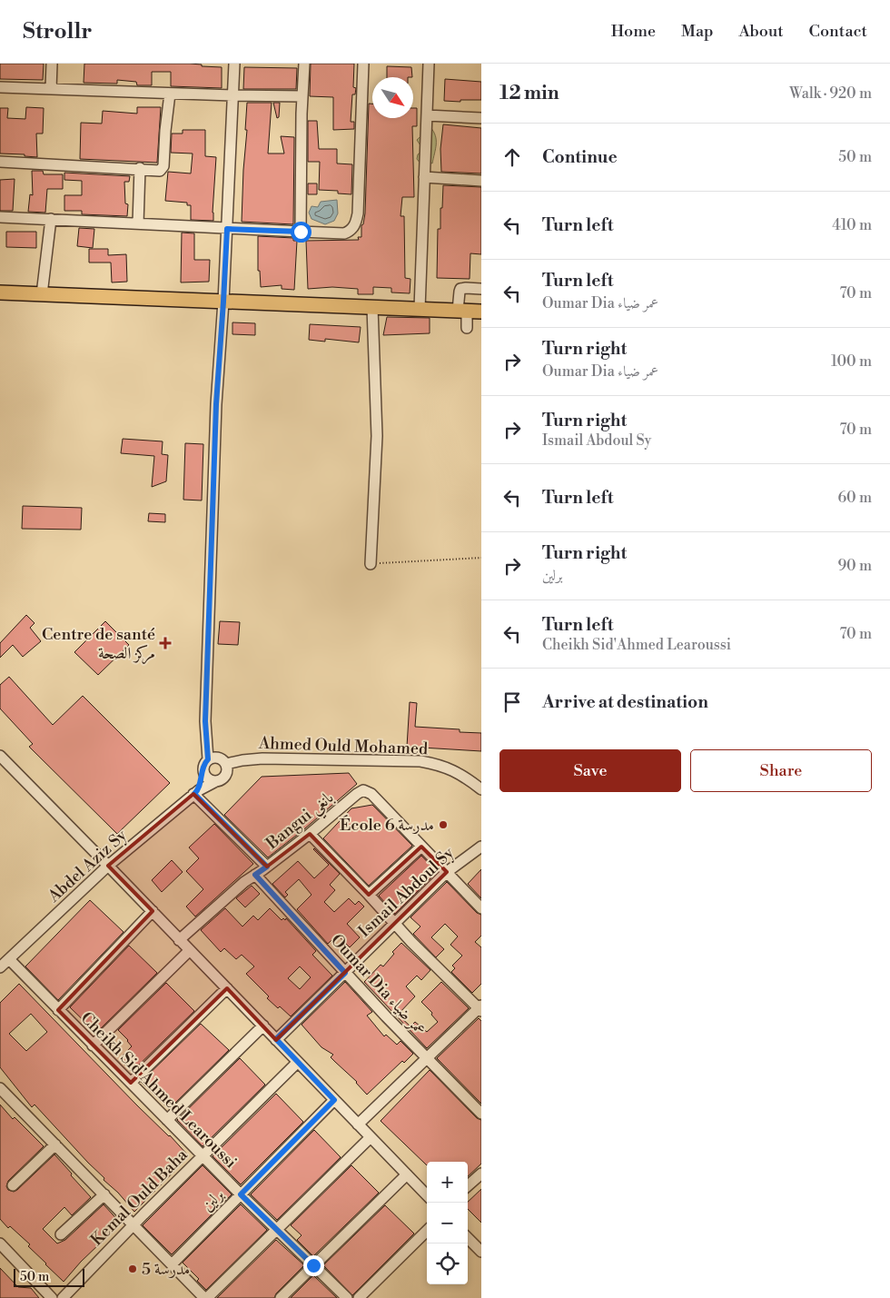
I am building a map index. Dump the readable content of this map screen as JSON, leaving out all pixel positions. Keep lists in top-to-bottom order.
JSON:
{
  "streets": {
    "street": [
      "Ahmed Ould Mohamed",
      "Bangui بانغي",
      "Abdel Aziz Sy",
      "Ismail Abdoul Sy",
      "Oumar Dia عمر ضياء",
      "Cheikh Sid'Ahmed Learoussi",
      "Kemal Ould Baha",
      "برلين"
    ]
  },
  "crossings": [
    ["Ahmed Ould Mohamed", "Abdel Aziz Sy"],
    ["Bangui بانغي", "Oumar Dia عمر ضياء"],
    ["Abdel Aziz Sy", "Cheikh Sid'Ahmed Learoussi"],
    ["Ismail Abdoul Sy", "Oumar Dia عمر ضياء"],
    ["Cheikh Sid'Ahmed Learoussi", "Kemal Ould Baha"],
    ["Cheikh Sid'Ahmed Learoussi", "برلين"]
  ],
  "places": {
    "health": ["Centre de santé مركز الصحة"],
    "other": ["École 6 مدرسة", "مدرسة 5"]
  },
  "scale_bar": "50 m",
  "north": "bottom right",
  "page": {
    "header": "Strollr",
    "nav": [
      "Home",
      "Map",
      "About",
      "Contact"
    ],
    "heading": ["12 min", "Walk · 920 m"],
    "list": [
      ["Continue", "50 m"],
      ["Turn left", "410 m"],
      ["Turn left", "Oumar Dia عمر ضياء", "70 m"],
      ["Turn right", "Oumar Dia عمر ضياء", "100 m"],
      ["Turn right", "Ismail Abdoul Sy", "70 m"],
      ["Turn left", "60 m"],
      ["Turn right", "برلين", "90 m"],
      ["Turn left", "Cheikh Sid'Ahmed Learoussi", "70 m"],
      "Arrive at destination"
    ],
    "buttons": ["Save", "Share"],
    "map_buttons": ["+", "−"],
    "scale": "50 m"
  }
}
